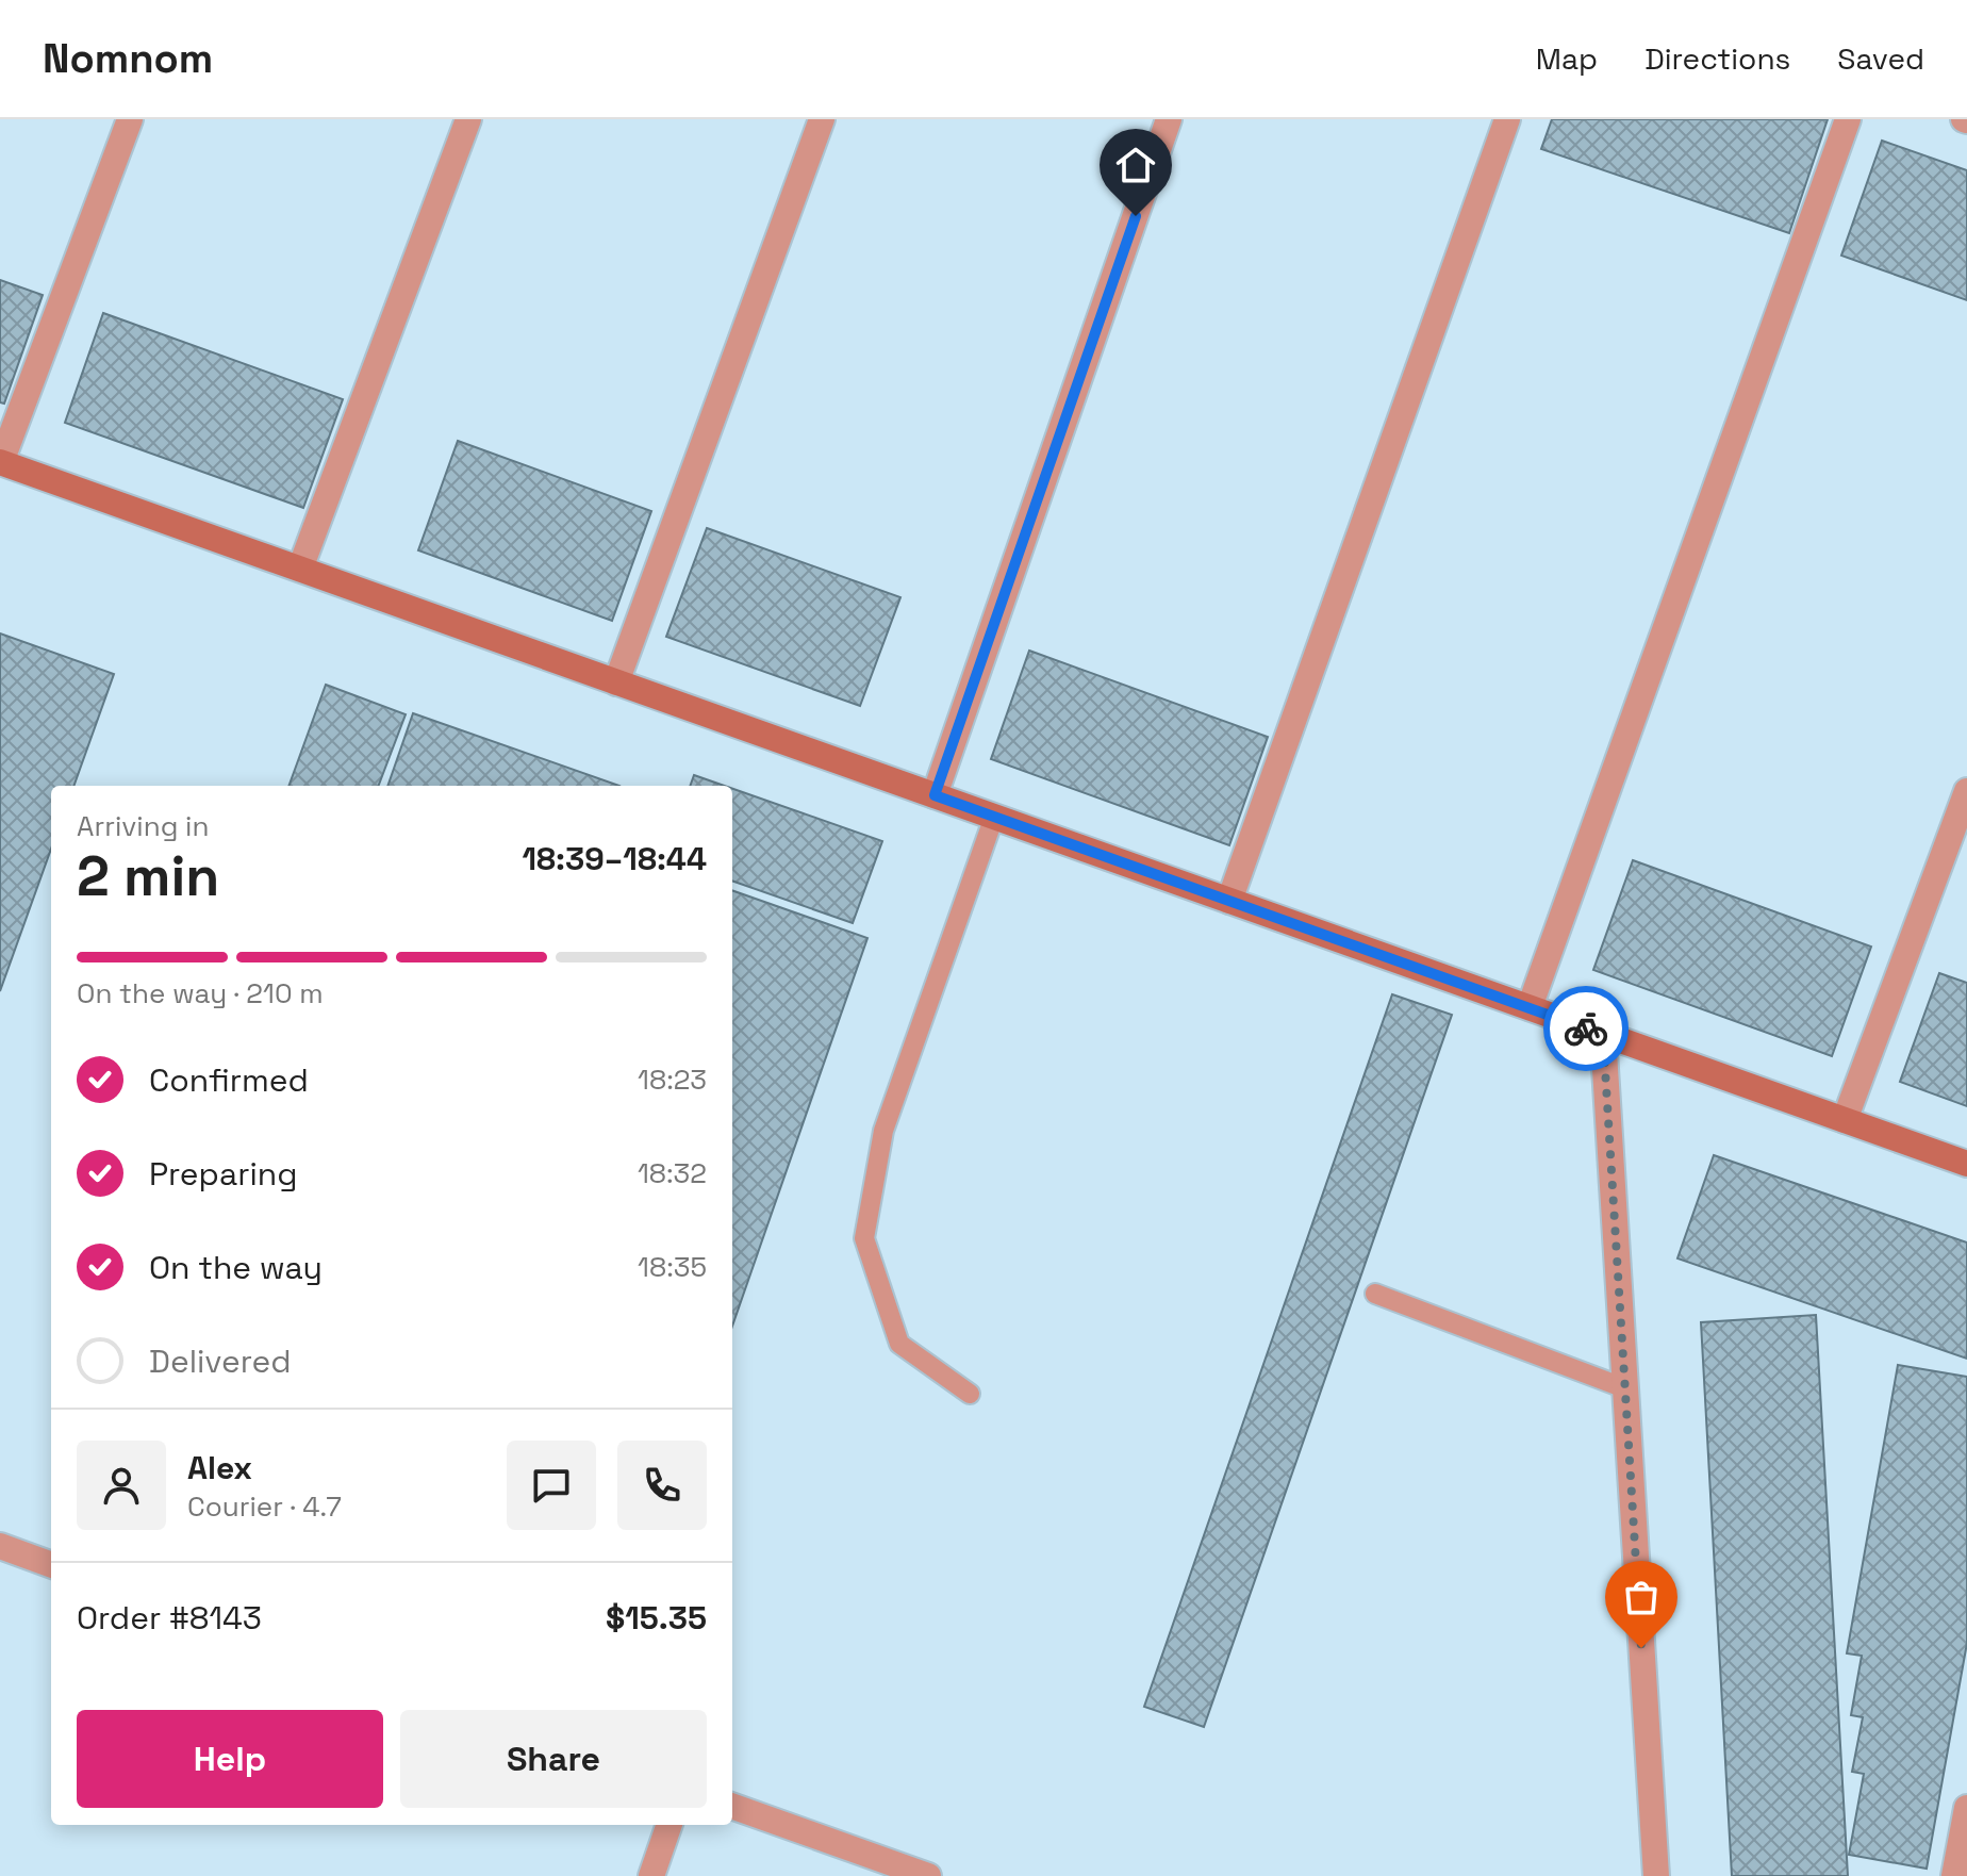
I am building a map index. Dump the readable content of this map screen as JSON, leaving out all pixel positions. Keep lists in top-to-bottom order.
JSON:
{
  "page": {
    "header": "Nomnom",
    "nav": ["Map", "Directions", "Saved"],
    "heading": ["2 min", "Arriving in", "18:39–18:44"],
    "panel": [
      "Alex",
      "Courier · 4.7",
      "Order #8143",
      "$15.35"
    ],
    "bar": "On the way · 210 m",
    "list": [
      ["Confirmed", "18:23"],
      ["Preparing", "18:32"],
      ["On the way", "18:35"],
      "Delivered"
    ],
    "buttons": ["Help", "Share"]
  }
}
